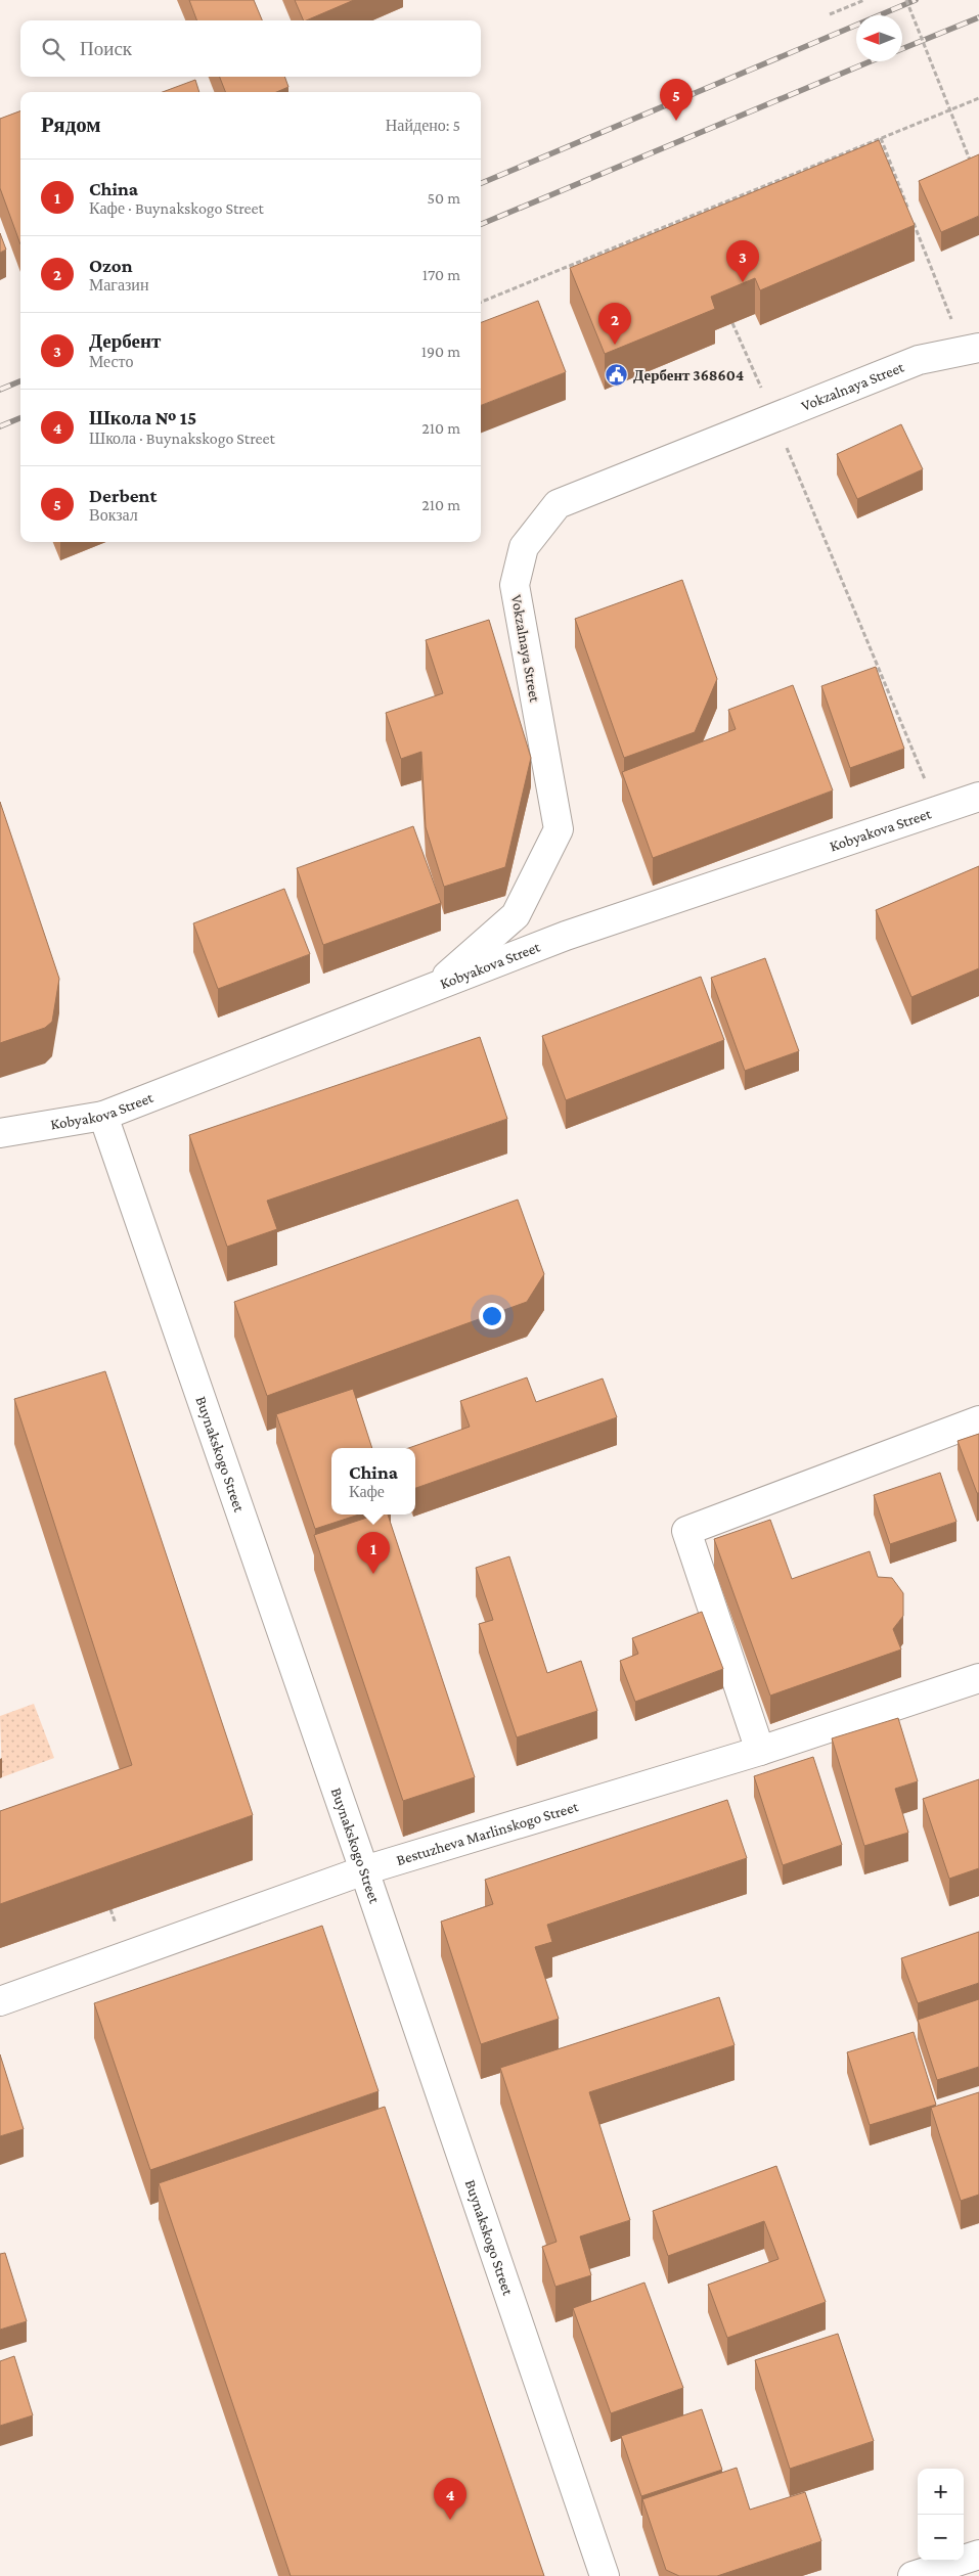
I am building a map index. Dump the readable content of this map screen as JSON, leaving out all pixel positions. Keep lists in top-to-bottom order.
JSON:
{
  "streets": {
    "street": [
      "Vokzalnaya Street",
      "Kobyakova Street",
      "Buynakskogo Street",
      "Bestuzheva Marlinskogo Street"
    ]
  },
  "crossings": [
    ["Vokzalnaya Street", "Kobyakova Street"],
    ["Kobyakova Street", "Buynakskogo Street"],
    ["Buynakskogo Street", "Bestuzheva Marlinskogo Street"]
  ],
  "places": {
    "public building": ["Дербент 368604"]
  },
  "north": "left",
  "page": {
    "search": "Поиск",
    "pins": [
      "5",
      "3",
      "2",
      "1",
      "4"
    ],
    "heading": ["Рядом", "Найдено: 5"],
    "list": [
      {
        "mark": "1",
        "name": "China",
        "note": "Кафе · Buynakskogo Street",
        "value": "50 m"
      },
      {
        "mark": "2",
        "name": "Ozon",
        "note": "Магазин",
        "value": "170 m"
      },
      {
        "mark": "3",
        "name": "Дербент",
        "note": "Место",
        "value": "190 m"
      },
      {
        "mark": "4",
        "name": "Школа № 15",
        "note": "Школа · Buynakskogo Street",
        "value": "210 m"
      },
      {
        "mark": "5",
        "name": "Derbent",
        "note": "Вокзал",
        "value": "210 m"
      }
    ],
    "popup": ["China", "Кафе"],
    "map_buttons": ["+", "−"]
  }
}
